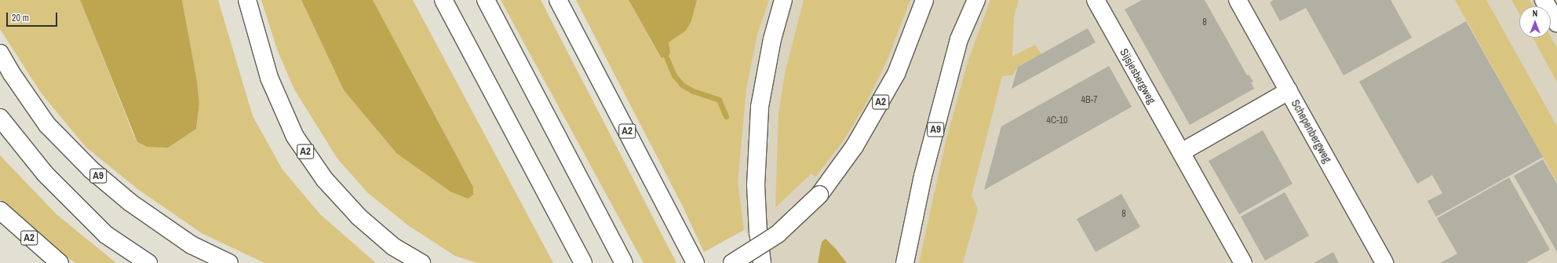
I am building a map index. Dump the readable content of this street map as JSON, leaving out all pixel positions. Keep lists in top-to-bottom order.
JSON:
{
  "streets": {
    "main road": [
      "Sijsjesbergweg",
      "A2",
      "A9",
      "Schepenbergweg"
    ]
  },
  "house_numbers": [
    "8",
    "4B-7",
    "4C-10",
    "8"
  ],
  "scale_bar": "20 m",
  "north": "top"
}
